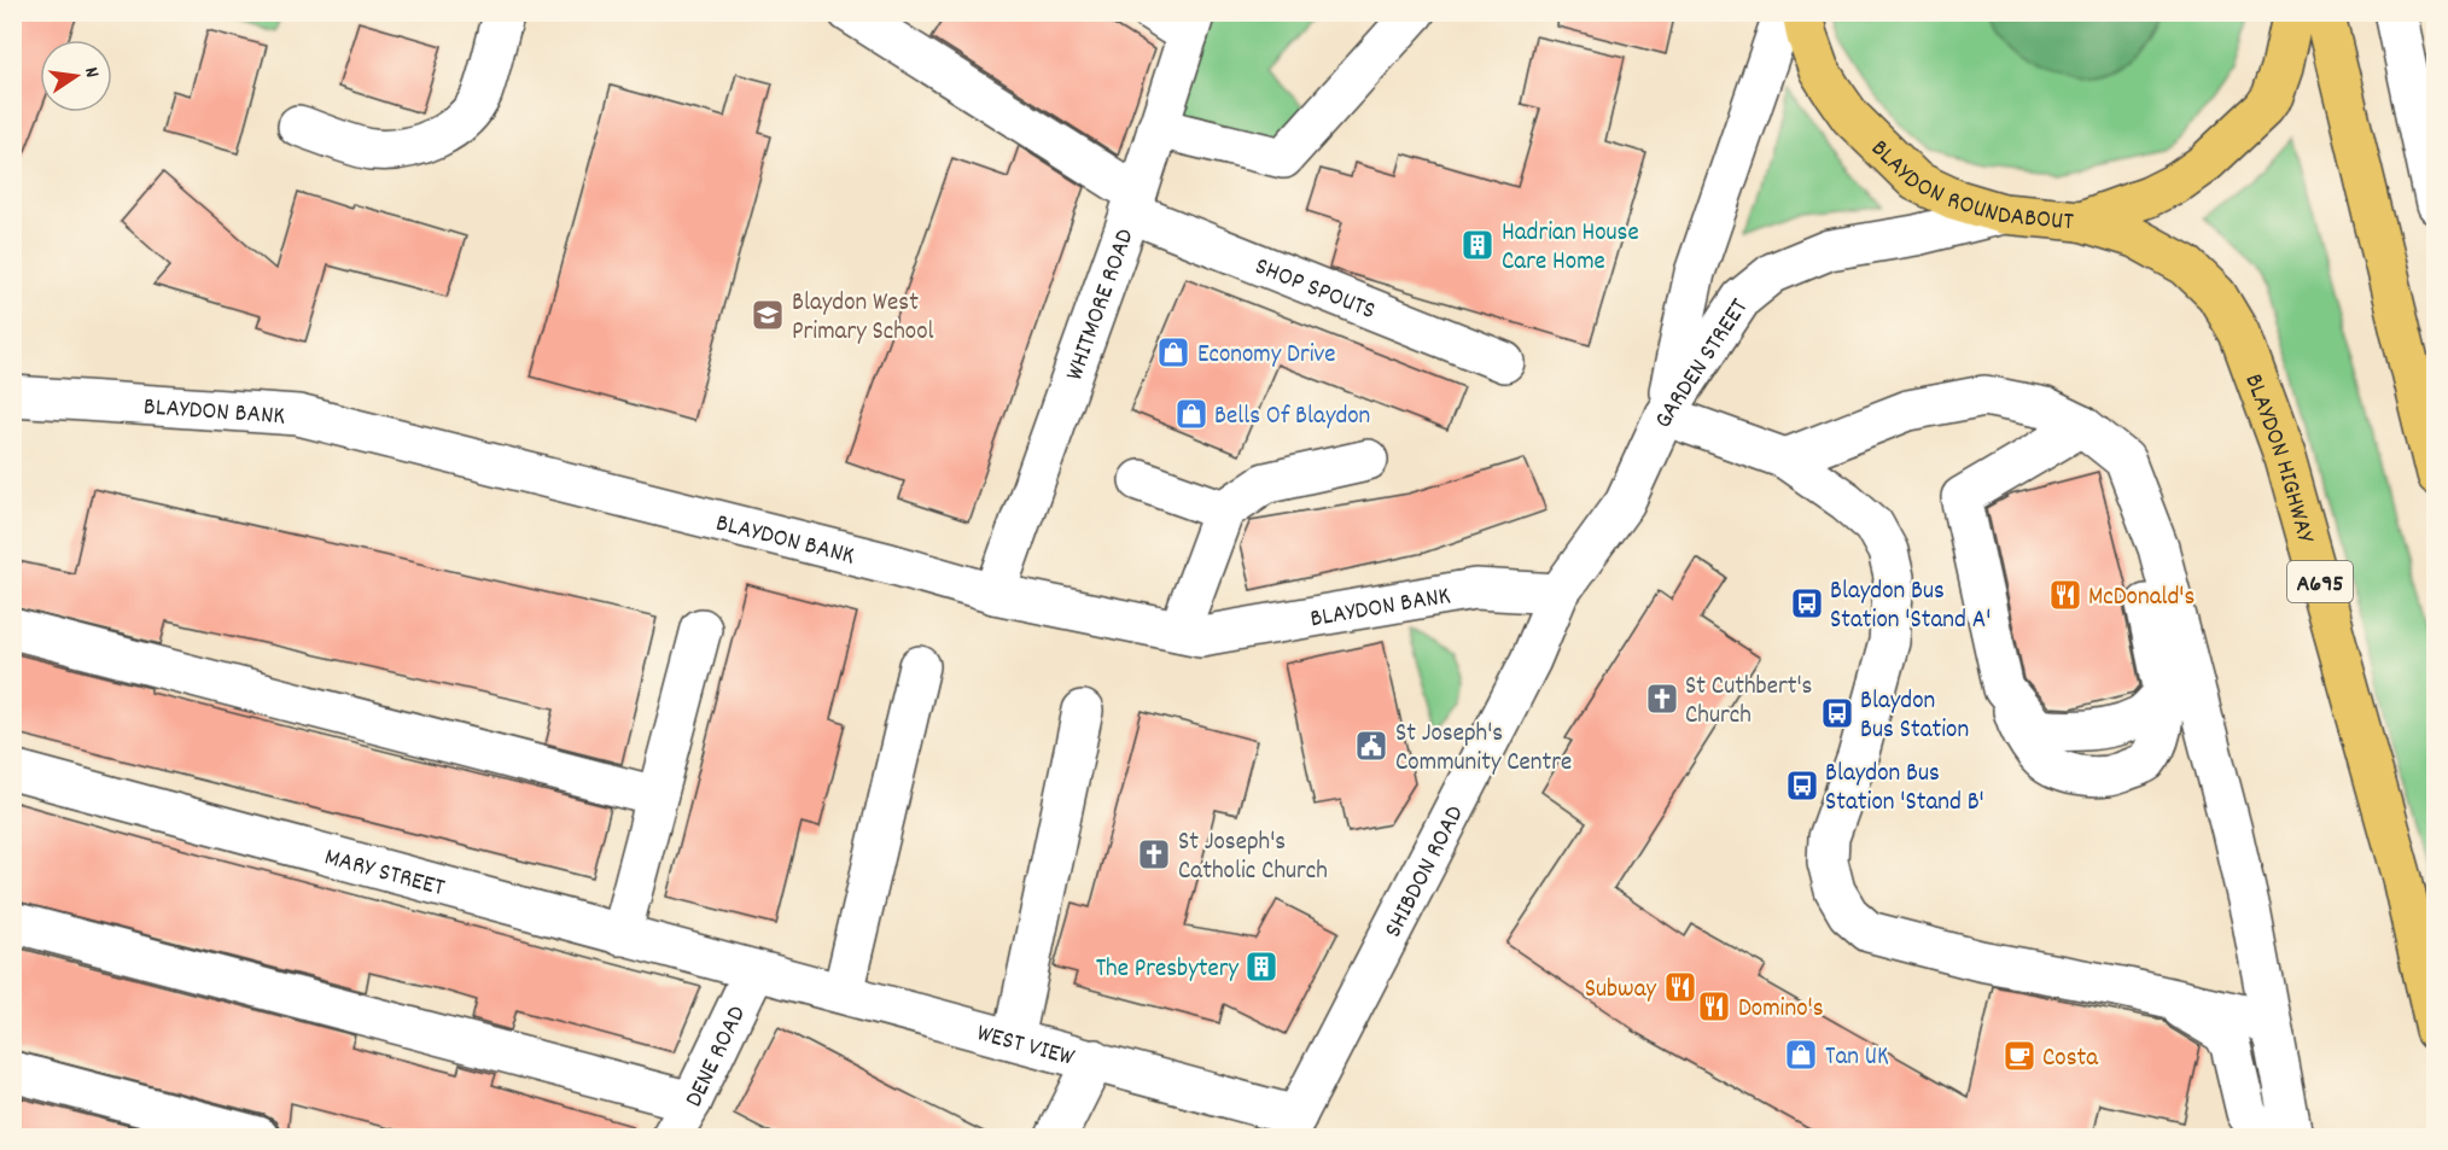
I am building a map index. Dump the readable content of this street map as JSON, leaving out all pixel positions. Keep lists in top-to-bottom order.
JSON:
{
  "streets": {
    "main road": ["BLAYDON ROUNDABOUT", "BLAYDON HIGHWAY", "A695"],
    "street": [
      "SHOP SPOUTS",
      "WHITMORE ROAD",
      "GARDEN STREET",
      "BLAYDON BANK",
      "MARY STREET",
      "SHIBDON ROAD",
      "WEST VIEW",
      "DENE ROAD"
    ]
  },
  "crossings": [
    ["BLAYDON ROUNDABOUT", "GARDEN STREET"],
    ["BLAYDON ROUNDABOUT", "BLAYDON HIGHWAY"],
    ["SHOP SPOUTS", "WHITMORE ROAD"],
    ["WHITMORE ROAD", "BLAYDON BANK"],
    ["GARDEN STREET", "SHIBDON ROAD"],
    ["BLAYDON BANK", "SHIBDON ROAD"],
    ["MARY STREET", "WEST VIEW"],
    ["MARY STREET", "DENE ROAD"],
    ["SHIBDON ROAD", "WEST VIEW"],
    ["WEST VIEW", "DENE ROAD"]
  ],
  "places": {
    "building": ["Hadrian House Care Home", "The Presbytery"],
    "school or university": ["Blaydon West Primary School"],
    "shop": ["Economy Drive", "Bells Of Blaydon", "Tan UK"],
    "restaurant": ["McDonald's", "Subway", "Domino's"],
    "bus stop": ["Blaydon Bus Station 'Stand A'", "Blaydon Bus Station", "Blaydon Bus Station 'Stand B'"],
    "church": ["St Cuthbert's Church", "St Joseph's Catholic Church"],
    "public building": ["St Joseph's Community Centre"],
    "cafe": ["Costa"]
  },
  "north": "right"
}
